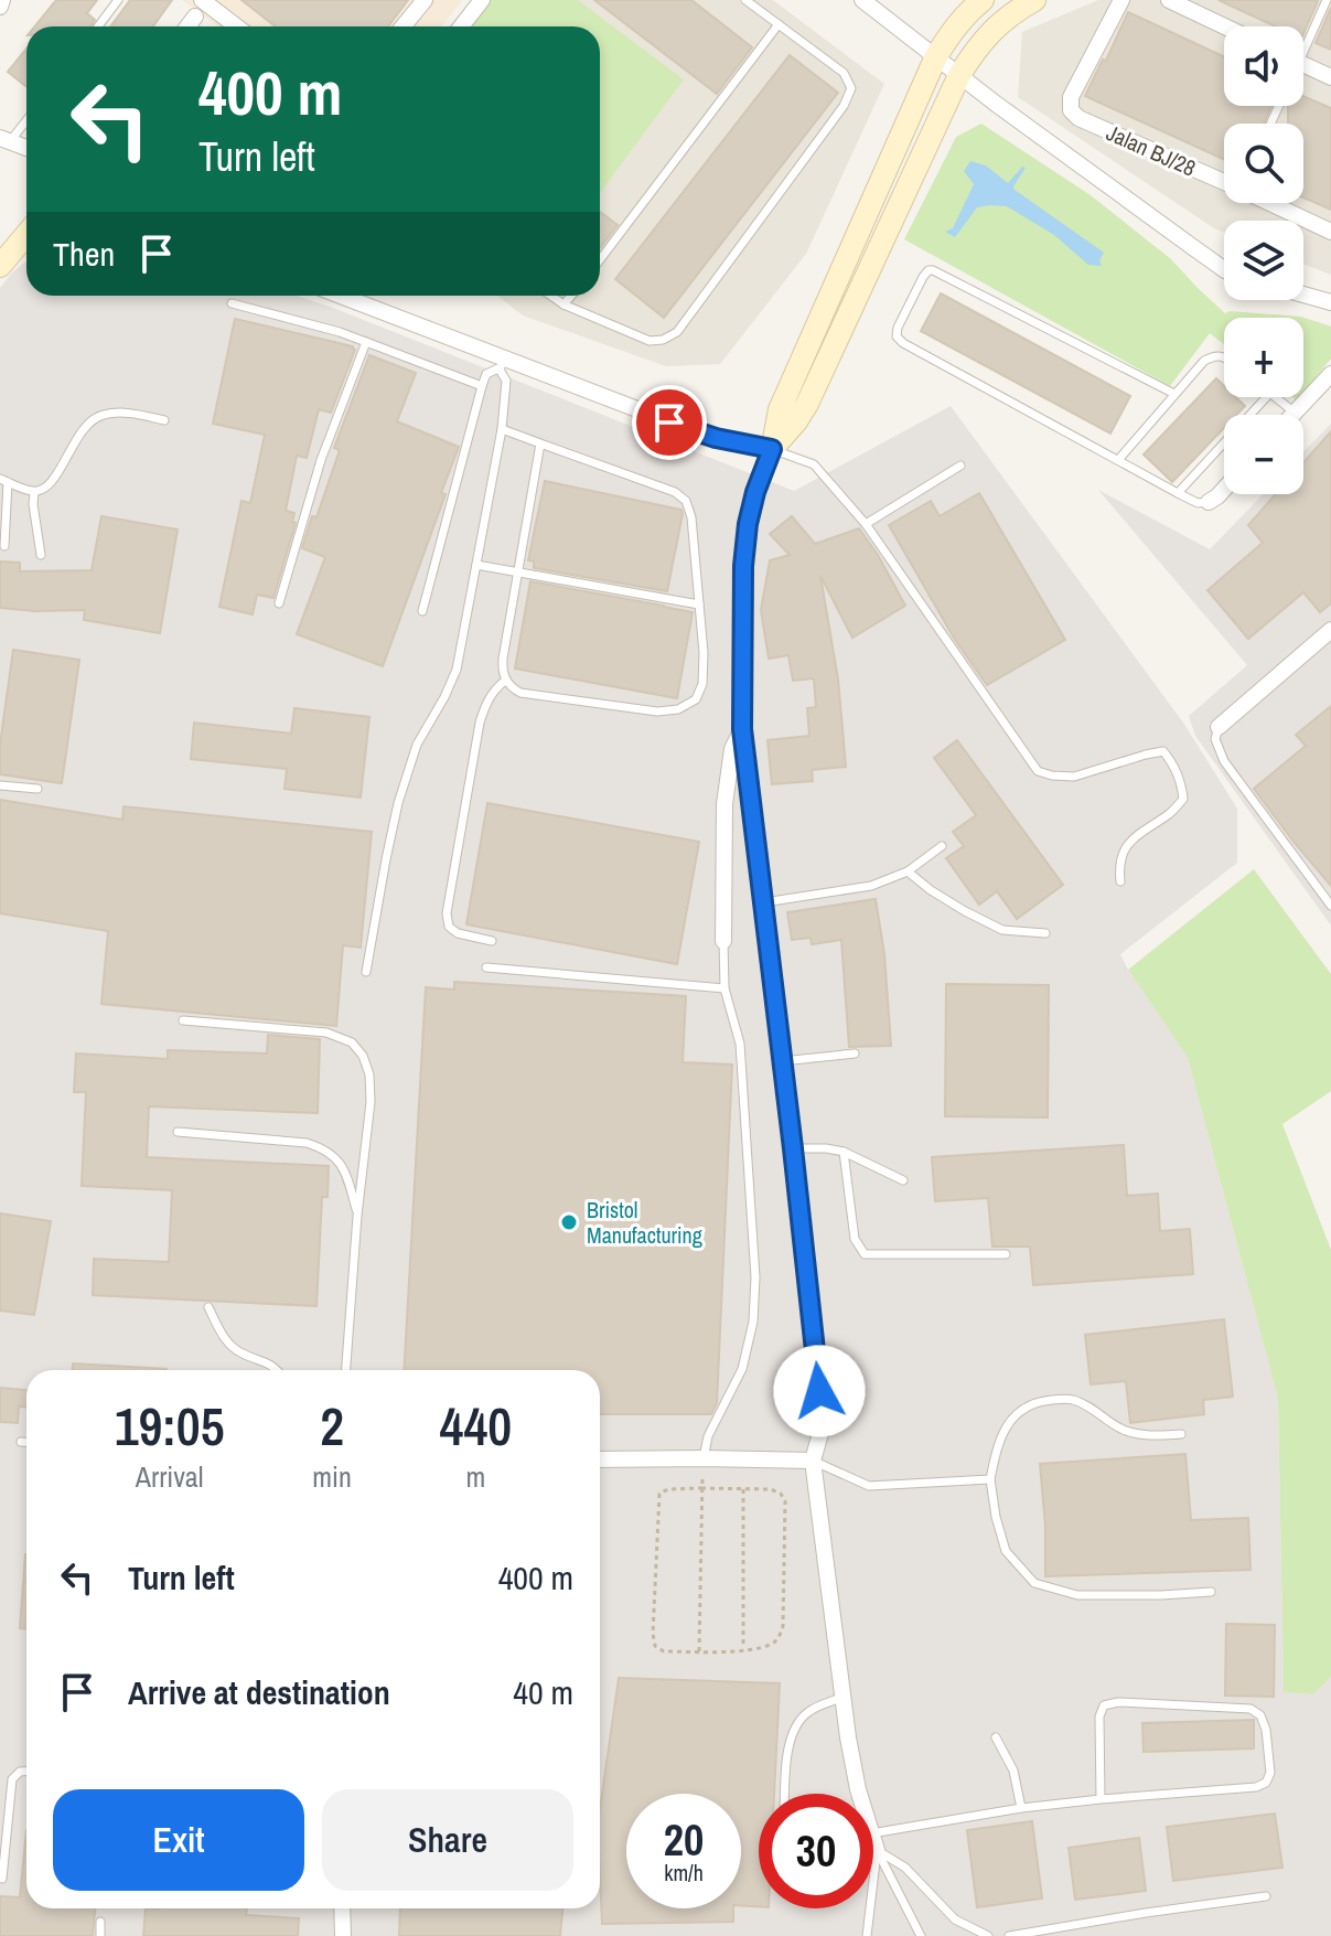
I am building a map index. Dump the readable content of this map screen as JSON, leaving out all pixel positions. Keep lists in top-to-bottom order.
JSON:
{
  "streets": {
    "street": ["Jalan BJ/28"]
  },
  "places": ["Bristol Manufacturing"],
  "page": {
    "map_buttons": ["+", "−"],
    "turn": ["400 m", "Turn left"],
    "then": "Then",
    "eta": [
      "19:05",
      "Arrival",
      "2",
      "min",
      "440",
      "m"
    ],
    "list": [
      {
        "name": "Turn left",
        "value": "400 m"
      },
      {
        "name": "Arrive at destination",
        "value": "40 m"
      }
    ],
    "buttons": ["Exit", "Share"],
    "speed": "20 km/h",
    "limit": "30"
  }
}
